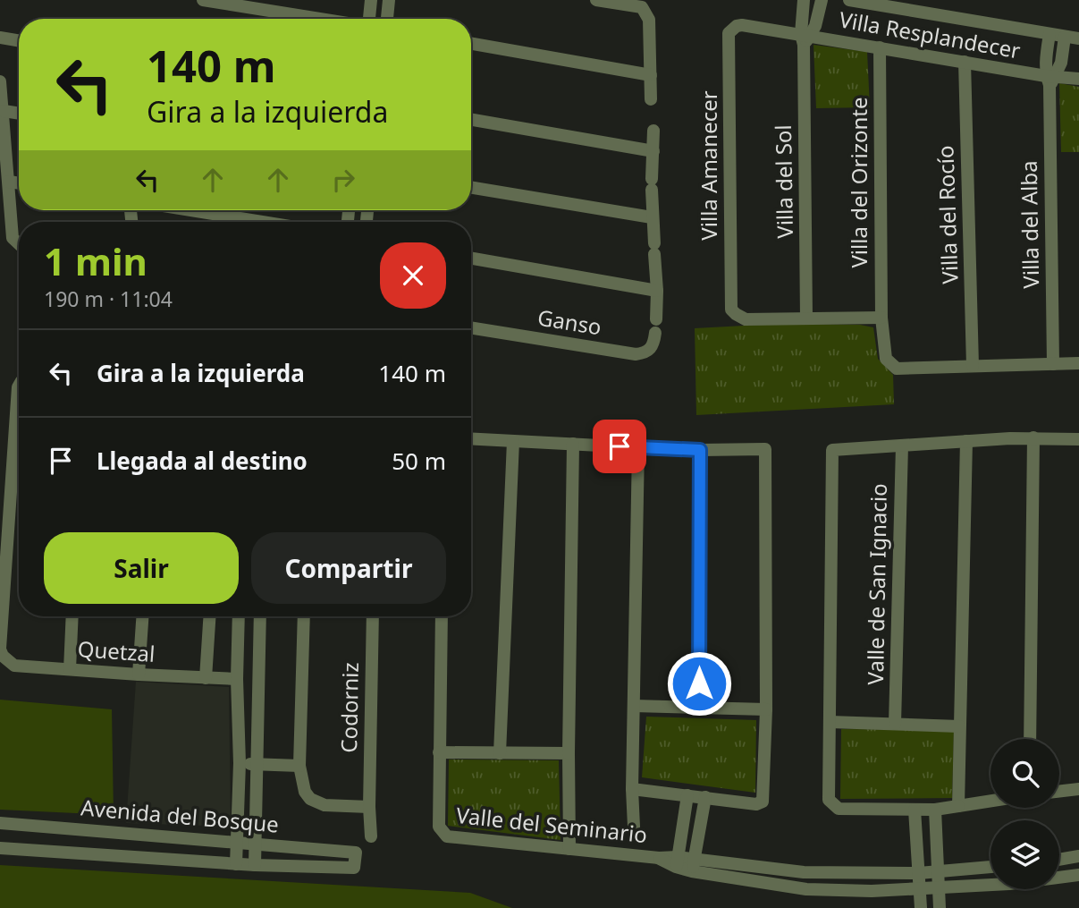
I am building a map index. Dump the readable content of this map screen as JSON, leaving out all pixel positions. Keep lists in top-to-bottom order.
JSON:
{
  "streets": {
    "street": [
      "Villa Resplandecer",
      "Villa Amanecer",
      "Villa del Sol",
      "Villa del Orizonte",
      "Villa del Rocío",
      "Villa del Alba",
      "Ganso",
      "Valle de San Ignacio",
      "Quetzal",
      "Codorniz",
      "Avenida del Bosque",
      "Valle del Seminario"
    ]
  },
  "crossings": [
    ["Villa Resplandecer", "Villa Amanecer"],
    ["Villa Resplandecer", "Villa del Sol"],
    ["Villa Resplandecer", "Villa del Orizonte"],
    ["Villa Resplandecer", "Villa del Rocío"],
    ["Villa Resplandecer", "Villa del Alba"],
    ["Villa Amanecer", "Villa del Sol"],
    ["Villa del Orizonte", "Villa del Rocío"],
    ["Villa del Orizonte", "Villa del Alba"]
  ],
  "page": {
    "turn": ["140 m", "Gira a la izquierda"],
    "heading": ["1 min", "190 m · 11:04"],
    "list": [
      {
        "name": "Gira a la izquierda",
        "value": "140 m"
      },
      {
        "name": "Llegada al destino",
        "value": "50 m"
      }
    ],
    "buttons": ["Salir", "Compartir"]
  }
}
